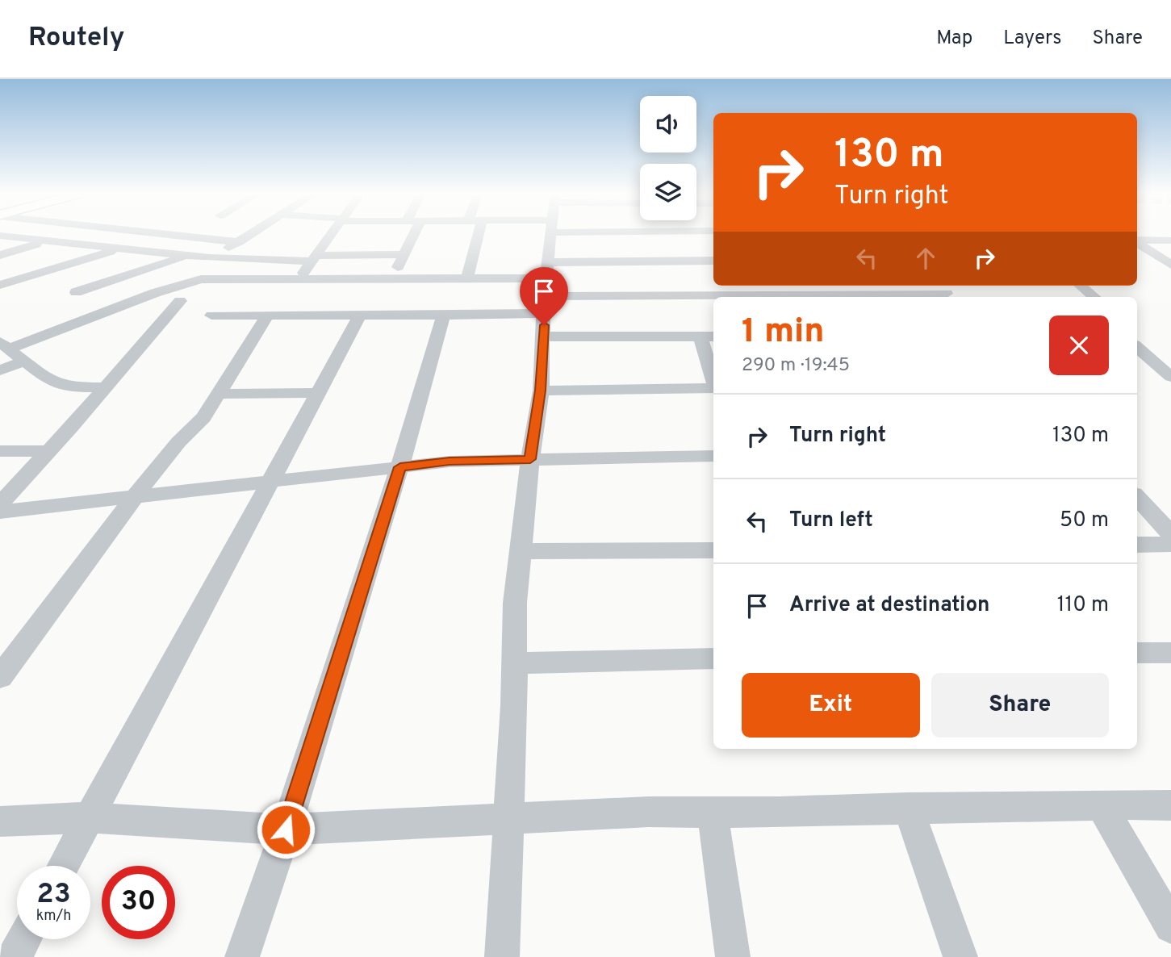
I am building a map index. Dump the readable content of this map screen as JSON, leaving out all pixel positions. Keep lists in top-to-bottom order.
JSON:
{
  "page": {
    "header": "Routely",
    "nav": ["Map", "Layers", "Share"],
    "turn": ["130 m", "Turn right"],
    "heading": ["1 min", "290 m · 19:45"],
    "list": [
      {
        "name": "Turn right",
        "value": "130 m"
      },
      {
        "name": "Turn left",
        "value": "50 m"
      },
      {
        "name": "Arrive at destination",
        "value": "110 m"
      }
    ],
    "buttons": ["Exit", "Share"],
    "speed": "23 km/h",
    "limit": "30"
  }
}
